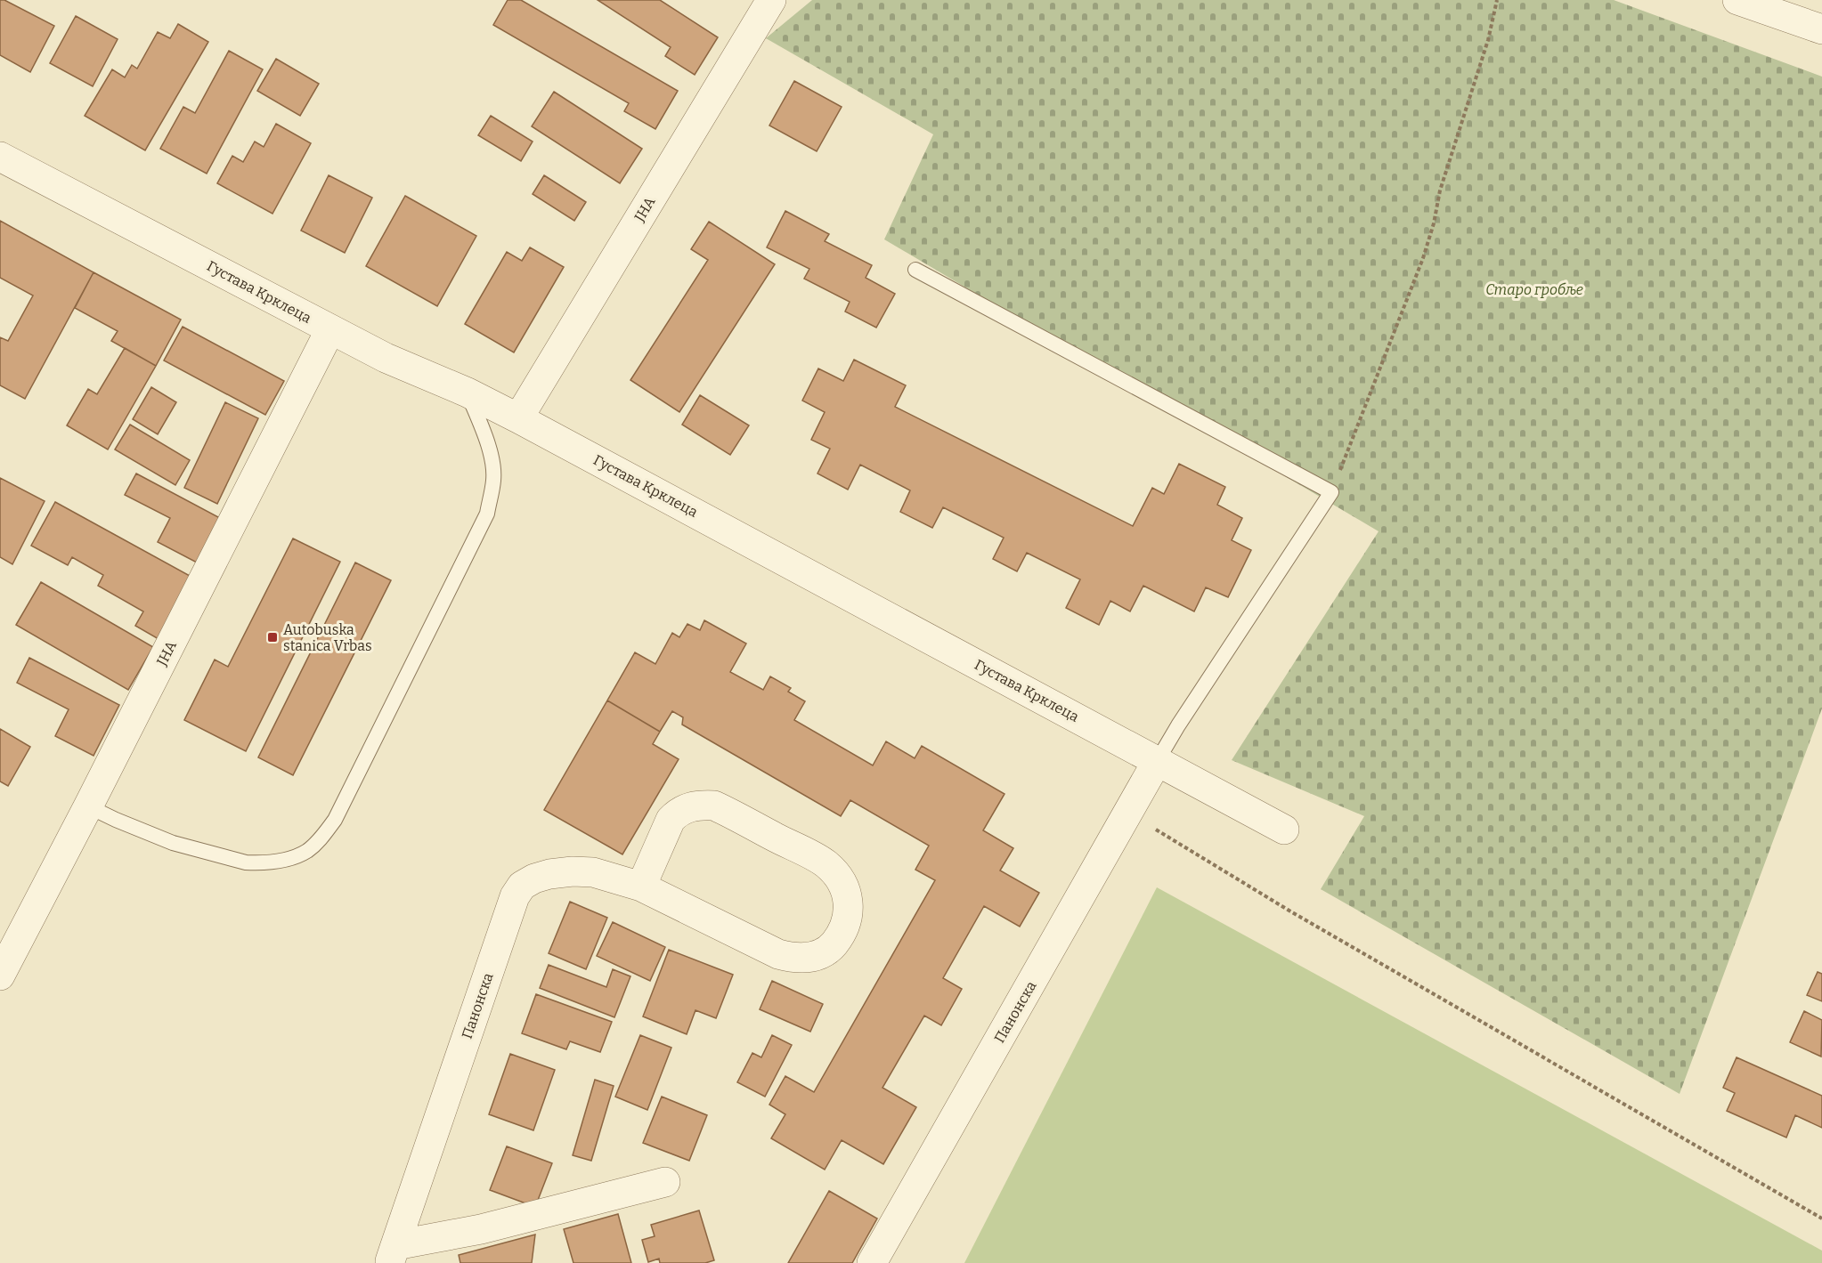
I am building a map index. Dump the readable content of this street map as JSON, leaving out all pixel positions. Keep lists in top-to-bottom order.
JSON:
{
  "streets": {
    "street": ["ЈНА", "Густава Крклеца", "Панонска"]
  },
  "crossings": [
    ["ЈНА", "Густава Крклеца"],
    ["Густава Крклеца", "Панонска"]
  ],
  "parks": ["Старо гробље"],
  "places": {
    "transit": ["Autobuska stanica Vrbas"]
  }
}
